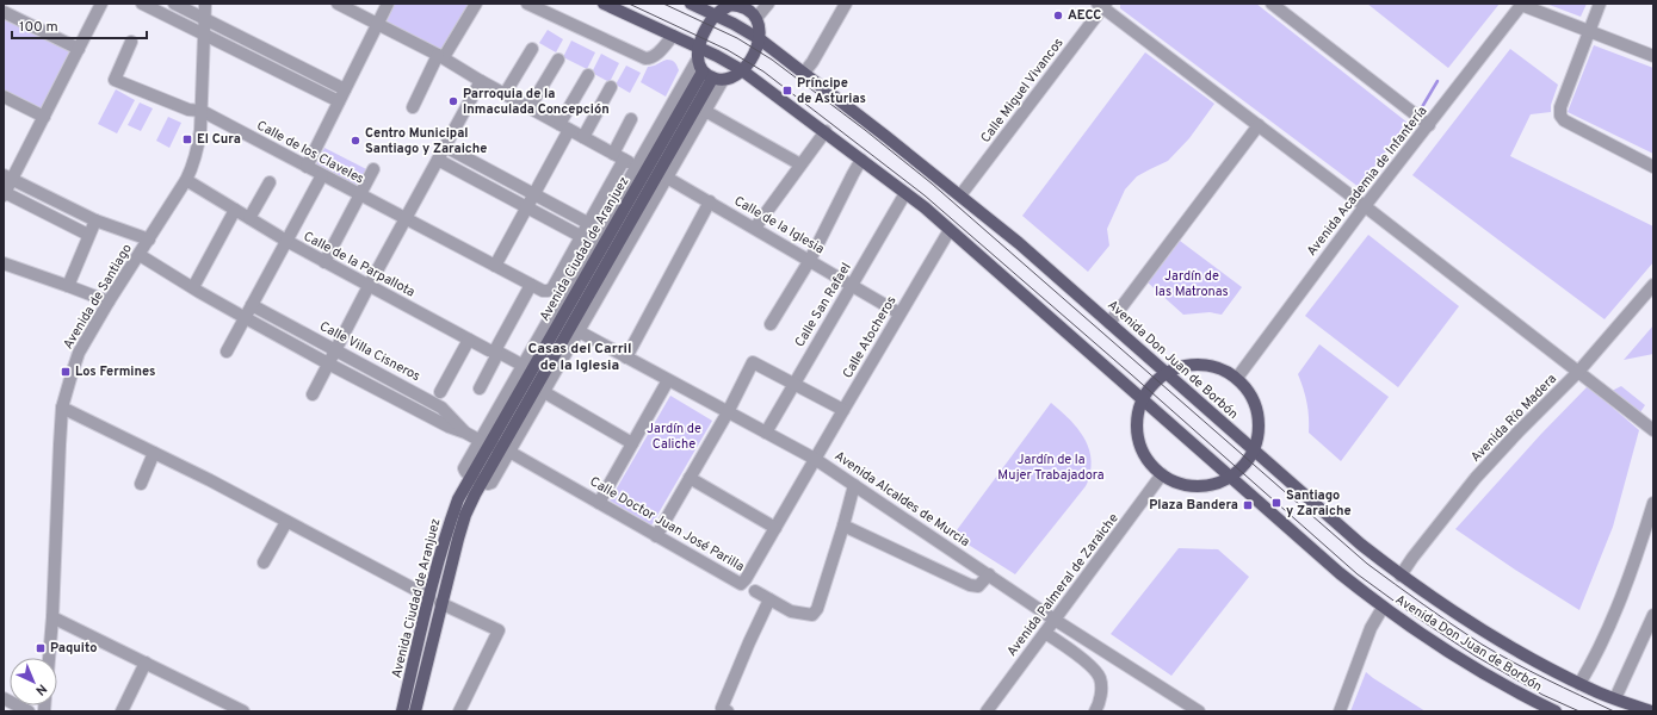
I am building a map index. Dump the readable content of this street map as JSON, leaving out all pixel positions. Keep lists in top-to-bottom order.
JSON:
{
  "streets": {
    "main road": ["Avenida Ciudad de Aranjuez", "Avenida Don Juan de Borbón"],
    "street": [
      "Calle Miguel Vivancos",
      "Calle de los Claveles",
      "Avenida Academia de Infantería",
      "Calle de la Iglesia",
      "Calle de la Parpallota",
      "Avenida de Santiago",
      "Calle San Rafael",
      "Calle Atocheros",
      "Calle Villa Cisneros",
      "Avenida Río Madera",
      "Avenida Alcaldes de Murcia",
      "Calle Doctor Juan José Parilla",
      "Avenida Palmeral de Zaraiche"
    ]
  },
  "crossings": [
    ["Calle Miguel Vivancos", "Avenida Don Juan de Borbón"],
    ["Calle de los Claveles", "Avenida de Santiago"],
    ["Calle de la Iglesia", "Calle San Rafael"],
    ["Calle de la Iglesia", "Calle Atocheros"],
    ["Avenida Ciudad de Aranjuez", "Calle Villa Cisneros"],
    ["Avenida Ciudad de Aranjuez", "Calle Doctor Juan José Parilla"],
    ["Calle de la Parpallota", "Avenida de Santiago"],
    ["Avenida de Santiago", "Calle Villa Cisneros"],
    ["Calle San Rafael", "Avenida Don Juan de Borbón"],
    ["Calle San Rafael", "Avenida Alcaldes de Murcia"],
    ["Calle Atocheros", "Avenida Don Juan de Borbón"],
    ["Calle Atocheros", "Avenida Alcaldes de Murcia"],
    ["Calle Atocheros", "Calle Doctor Juan José Parilla"],
    ["Calle Villa Cisneros", "Calle Doctor Juan José Parilla"],
    ["Avenida Don Juan de Borbón", "Avenida Río Madera"],
    ["Avenida Alcaldes de Murcia", "Calle Doctor Juan José Parilla"],
    ["Avenida Alcaldes de Murcia", "Avenida Palmeral de Zaraiche"]
  ],
  "districts": ["Casas del Carril de la Iglesia"],
  "parks": ["Jardín de las Matronas", "Jardín de Caliche", "Jardín de la Mujer Trabajadora"],
  "places": {
    "other": ["AECC", "Parroquia de la Inmaculada Concepción", "Centro Municipal Santiago y Zaraiche"],
    "transit": [
      "Príncipe de Asturias",
      "El Cura",
      "Los Fermines",
      "Santiago y Zaraiche",
      "Plaza Bandera",
      "Paquito"
    ]
  },
  "scale_bar": "100 m",
  "north": "bottom right"
}
